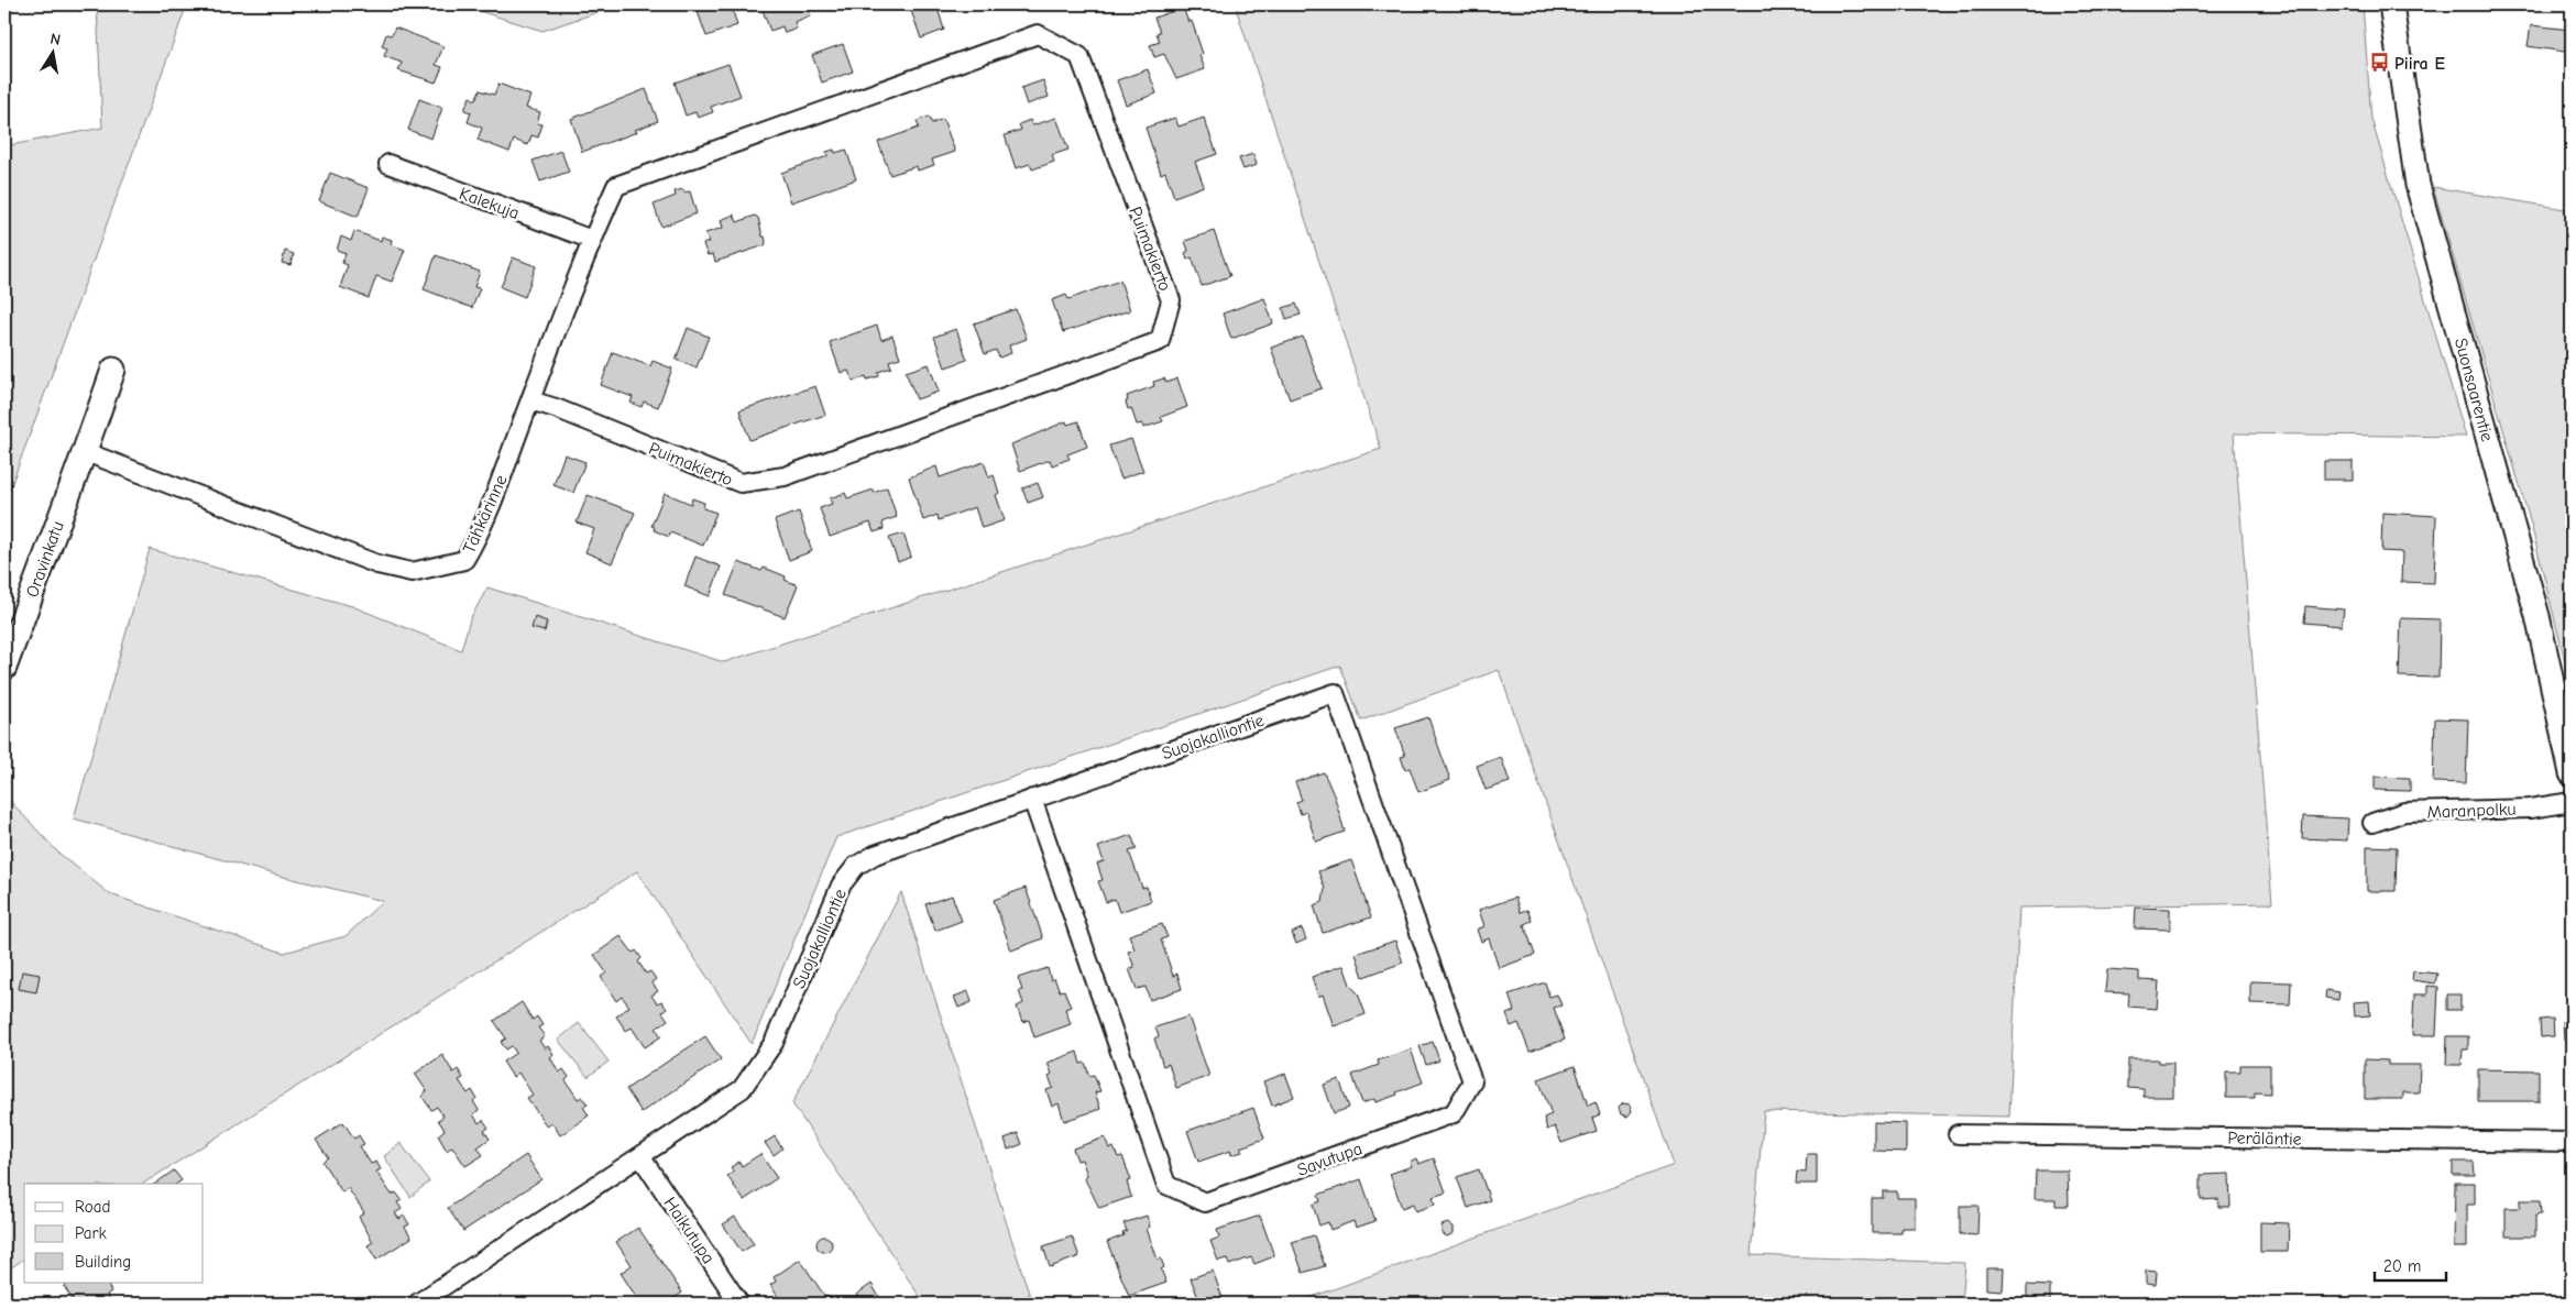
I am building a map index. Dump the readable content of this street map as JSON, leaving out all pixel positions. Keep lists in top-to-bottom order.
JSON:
{
  "streets": {
    "street": [
      "Kalekuja",
      "Puimakierto",
      "Suonsaarentie",
      "Tähkärinne",
      "Oravinkatu",
      "Suojakalliontie",
      "Maranpolku",
      "Peräläntie",
      "Savutupa",
      "Haikutupa"
    ]
  },
  "crossings": [
    ["Kalekuja", "Tähkärinne"],
    ["Puimakierto", "Tähkärinne"],
    ["Tähkärinne", "Oravinkatu"],
    ["Suojakalliontie", "Savutupa"],
    ["Suojakalliontie", "Haikutupa"]
  ],
  "places": {
    "bus stop": ["Piira E"]
  },
  "legend": ["Road", "Park", "Building"],
  "scale_bar": "20 m",
  "north": "top"
}
